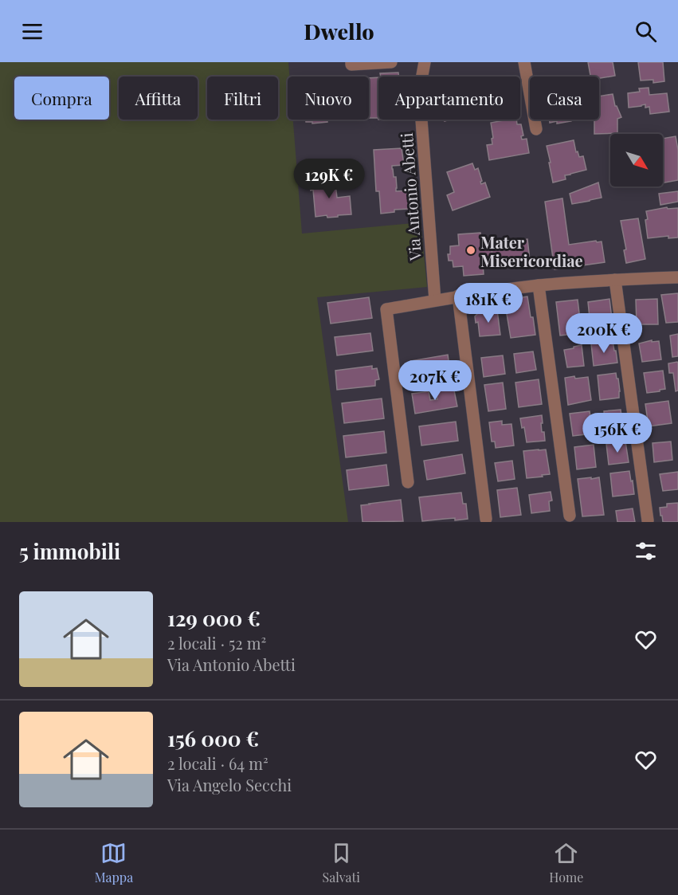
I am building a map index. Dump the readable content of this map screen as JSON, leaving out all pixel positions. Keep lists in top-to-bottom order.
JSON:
{
  "streets": {
    "street": ["Via Antonio Abetti"]
  },
  "places": ["Mater Misericordiae"],
  "north": "bottom right",
  "page": {
    "header": "Dwello",
    "chip": [
      "Compra",
      "Affitta",
      "Filtri",
      "Nuovo",
      "Appartamento",
      "Casa"
    ],
    "price": [
      "129K €",
      "181K €",
      "200K €",
      "207K €",
      "156K €"
    ],
    "heading": "5 immobili",
    "list": [
      {
        "name": "129 000 €",
        "note": "2 locali · 52 m² · Via Antonio Abetti"
      },
      {
        "name": "156 000 €",
        "note": "2 locali · 64 m² · Via Angelo Secchi"
      }
    ],
    "tabs": ["Mappa", "Salvati", "Home"]
  }
}
